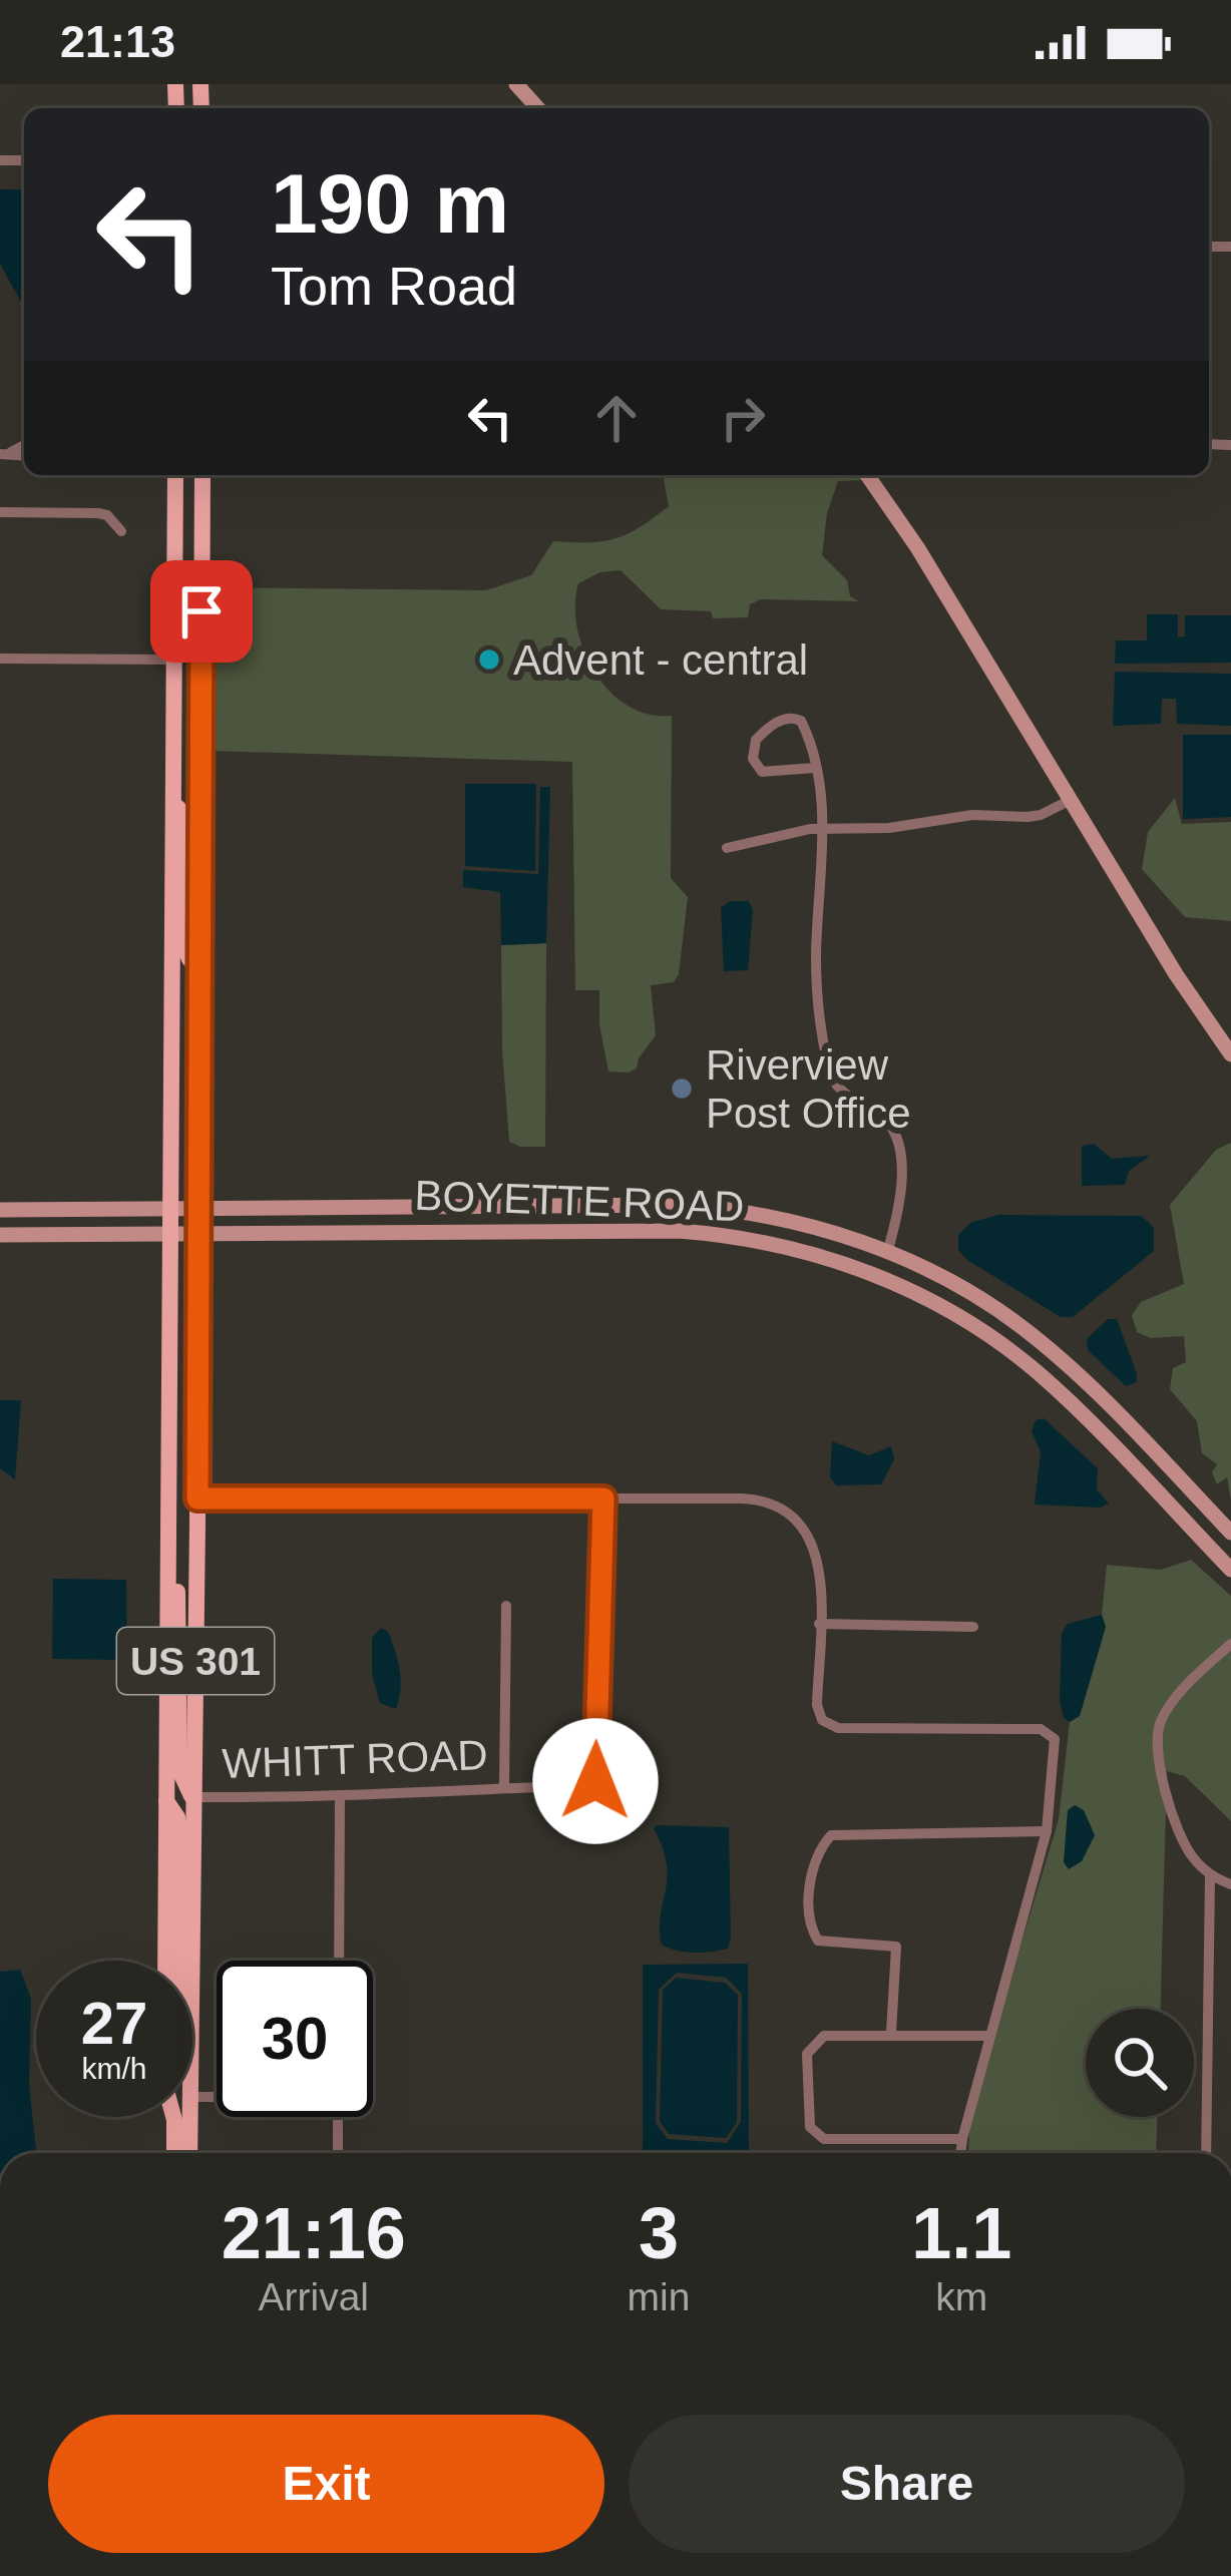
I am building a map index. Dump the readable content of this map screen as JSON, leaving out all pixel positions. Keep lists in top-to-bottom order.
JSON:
{
  "streets": {
    "main road": ["BOYETTE ROAD", "US 301"],
    "street": ["WHITT ROAD"]
  },
  "crossings": [
    ["BOYETTE ROAD", "US 301"],
    ["US 301", "WHITT ROAD"]
  ],
  "places": ["Advent - central", "Riverview Post Office"],
  "page": {
    "status": "21:13",
    "turn": ["190 m", "Tom Road"],
    "speed": "27 km/h",
    "limit": "30",
    "eta": [
      "21:16",
      "Arrival",
      "3",
      "min",
      "1.1",
      "km"
    ],
    "buttons": ["Exit", "Share"]
  }
}
